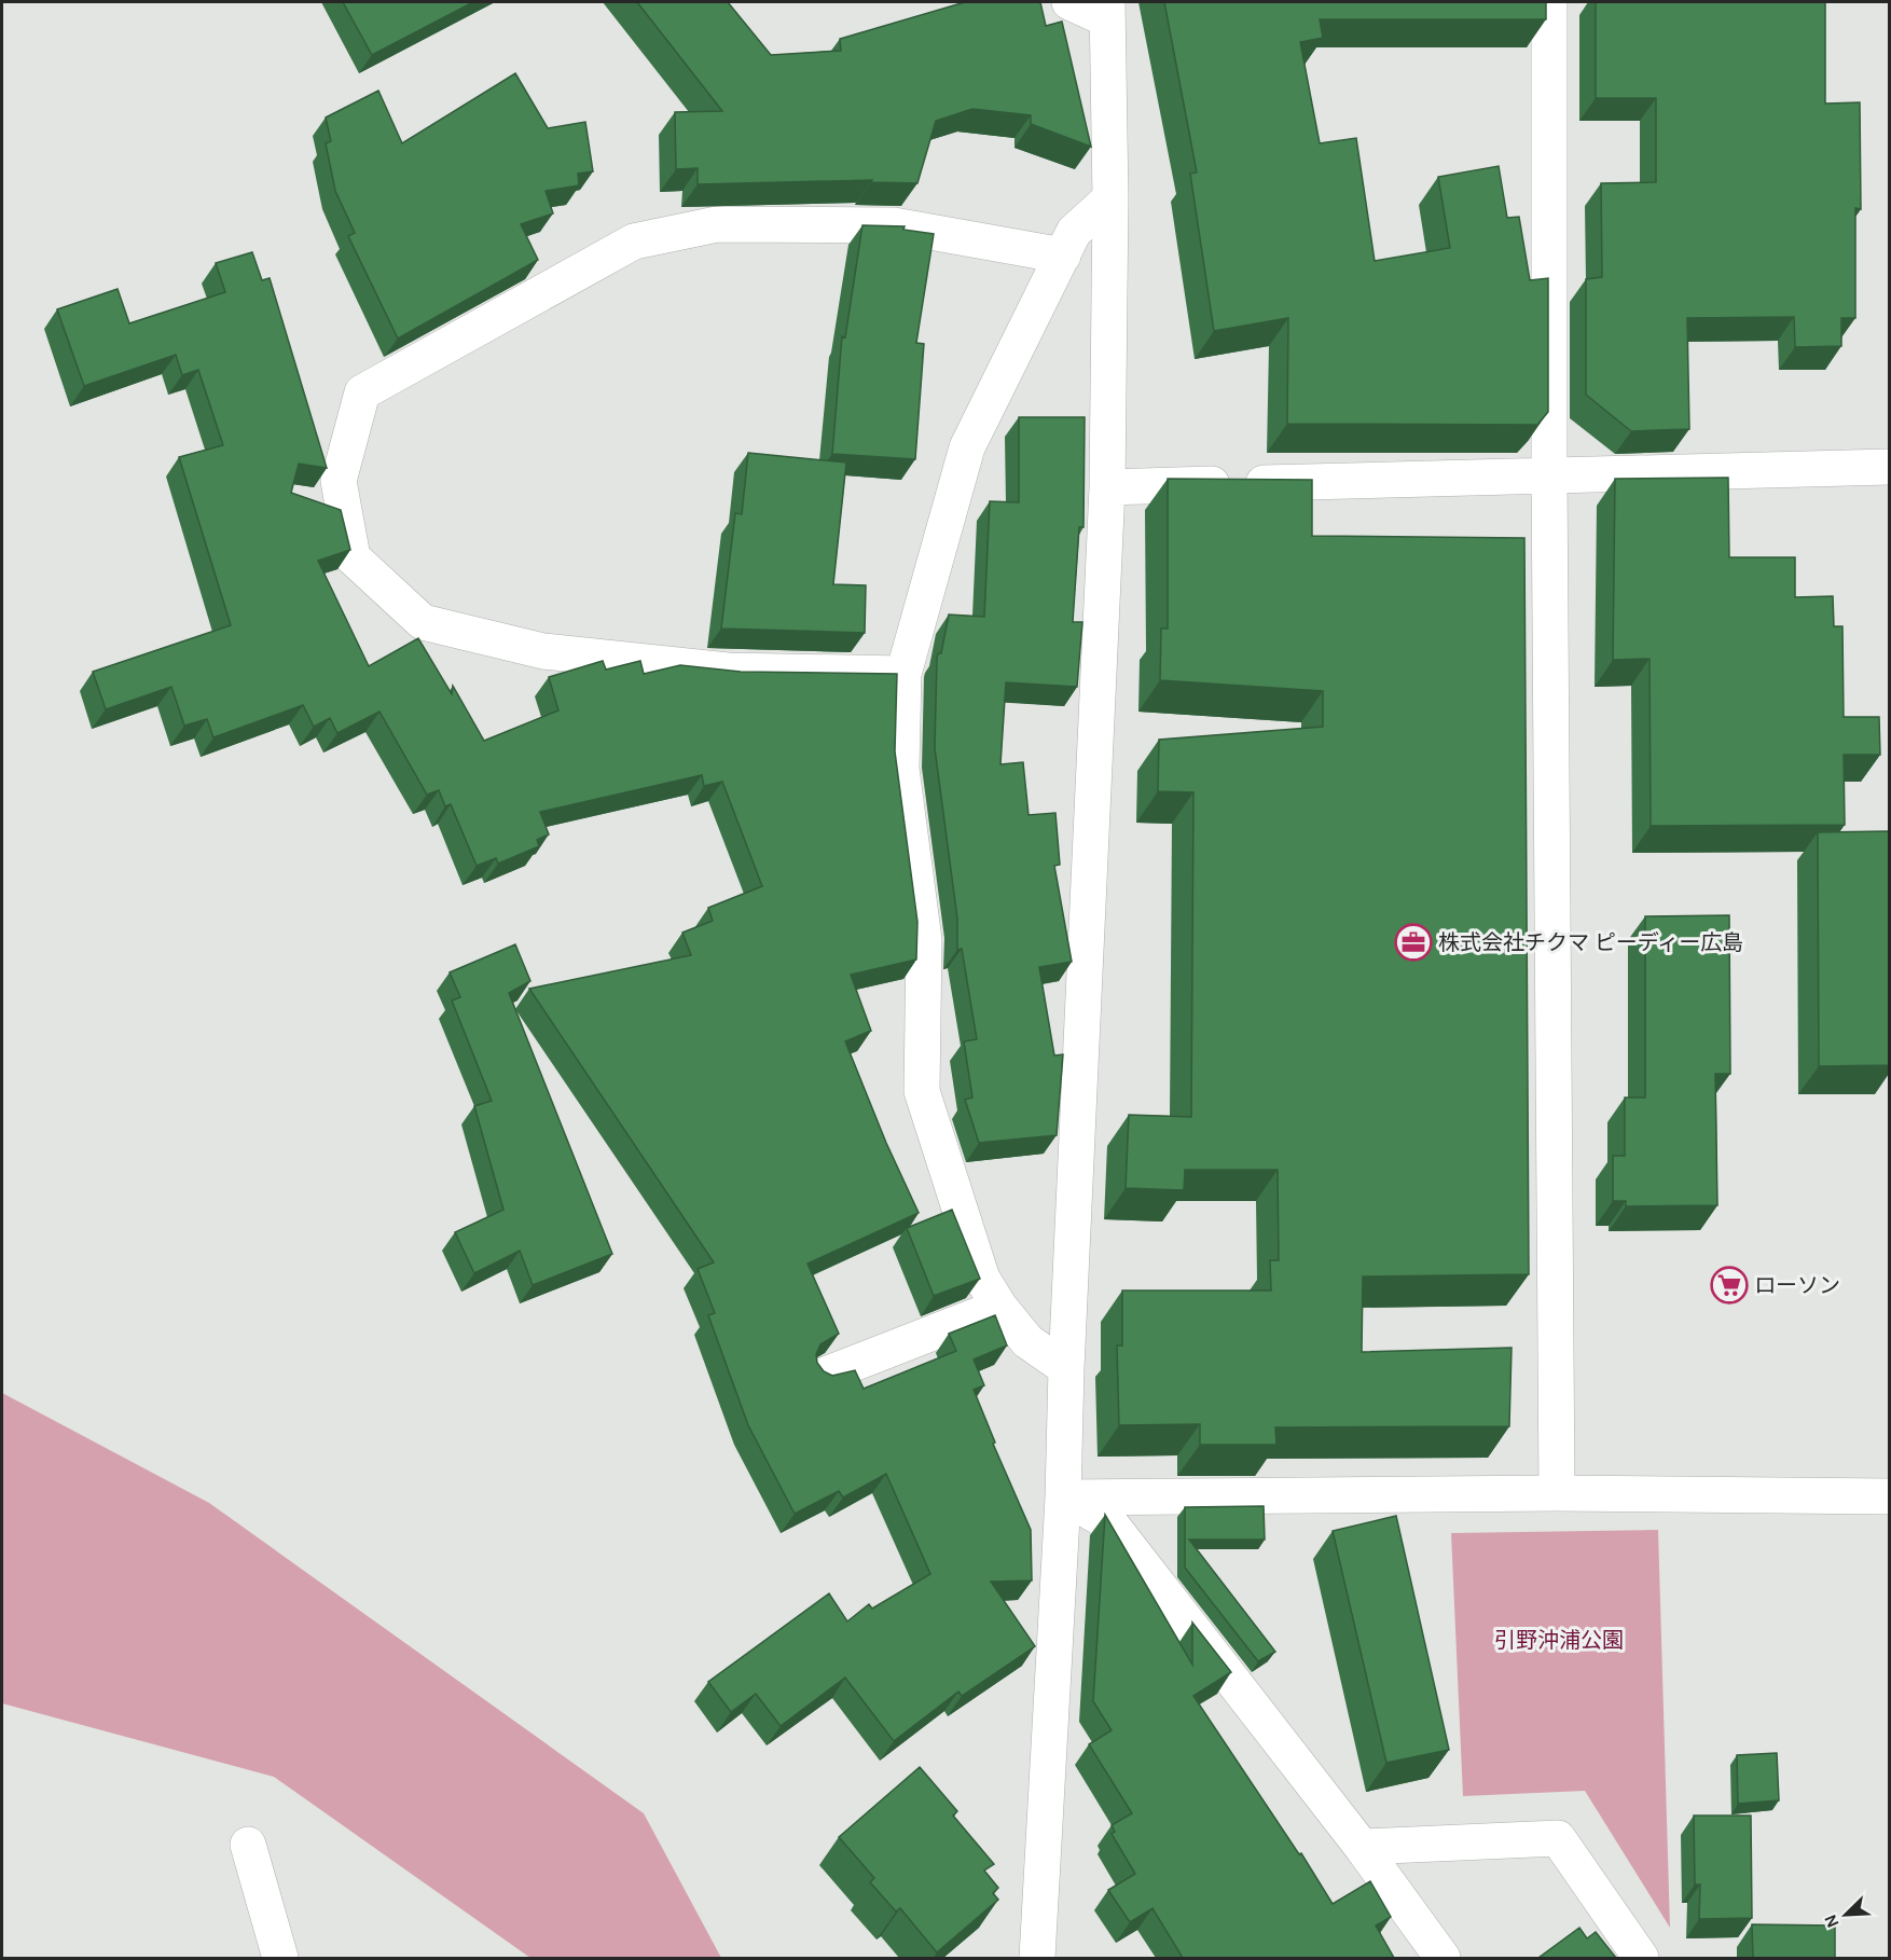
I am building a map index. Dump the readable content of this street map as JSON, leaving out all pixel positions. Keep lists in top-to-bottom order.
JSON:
{
  "parks": ["引野沖浦公園"],
  "places": {
    "office": ["株式会社チクマ ピーディー広島"],
    "supermarket": ["ローソン"]
  },
  "north": "bottom left"
}
